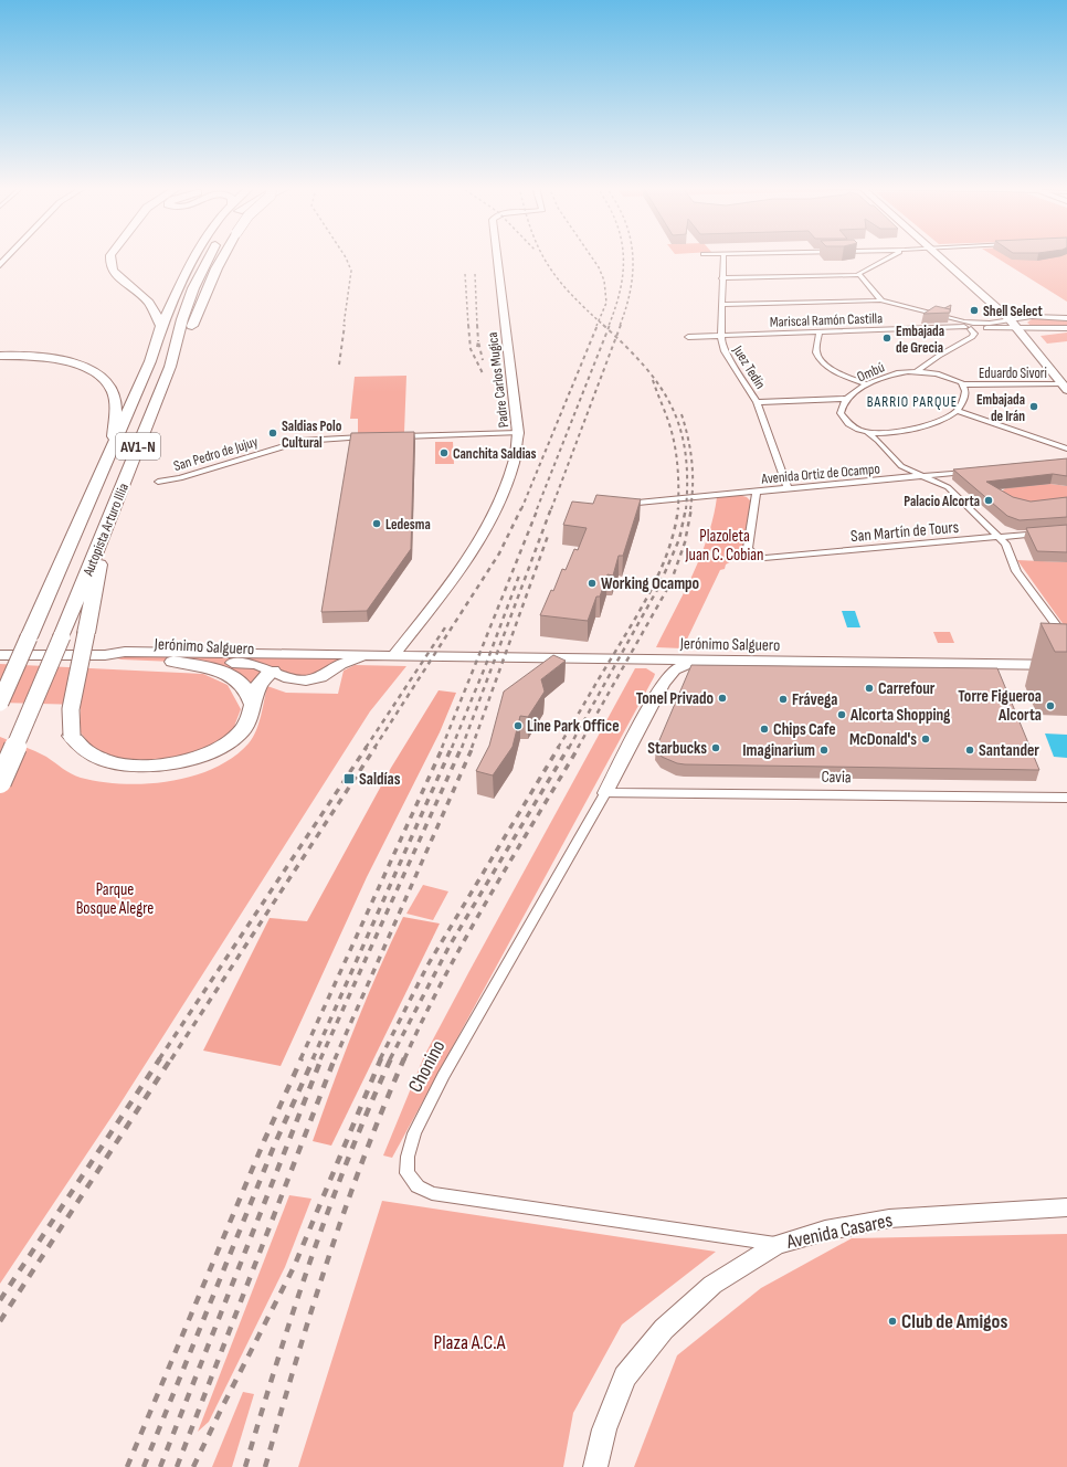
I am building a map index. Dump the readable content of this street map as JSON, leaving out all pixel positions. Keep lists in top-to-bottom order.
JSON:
{
  "streets": {
    "highway": ["AV1-N", "Autopista Arturo Illia"],
    "street": [
      "Mariscal Ramón Castilla",
      "Juez Tedín",
      "Ombú",
      "Eduardo Sivori",
      "Padre Carlos Mugica",
      "San Pedro de Jujuy",
      "Avenida Ortiz de Ocampo",
      "San Martín de Tours",
      "Jerónimo Salguero",
      "Cavia",
      "Chonino",
      "Avenida Casares"
    ]
  },
  "crossings": [
    ["Mariscal Ramón Castilla", "Juez Tedín"],
    ["Juez Tedín", "Avenida Ortiz de Ocampo"],
    ["Ombú", "Eduardo Sivori"],
    ["Padre Carlos Mugica", "Jerónimo Salguero"],
    ["Avenida Ortiz de Ocampo", "San Martín de Tours"],
    ["Jerónimo Salguero", "Chonino"],
    ["Cavia", "Chonino"],
    ["Chonino", "Avenida Casares"]
  ],
  "districts": ["BARRIO PARQUE"],
  "parks": ["Plazoleta Juan C. Cobian", "Parque Bosque Alegre", "Plaza A.C.A"],
  "places": {
    "other": [
      "Shell Select",
      "Embajada de Grecia",
      "Embajada de Irán",
      "Saldias Polo Cultural",
      "Canchita Saldias",
      "Palacio Alcorta",
      "Ledesma",
      "Working Ocampo",
      "Carrefour",
      "Tonel Privado",
      "Frávega",
      "Torre Figueroa Alcorta",
      "Alcorta Shopping",
      "Line Park Office",
      "Chips Cafe",
      "McDonald's",
      "Starbucks",
      "Imaginarium",
      "Santander",
      "Club de Amigos"
    ],
    "transit": ["Saldías"]
  }
}
